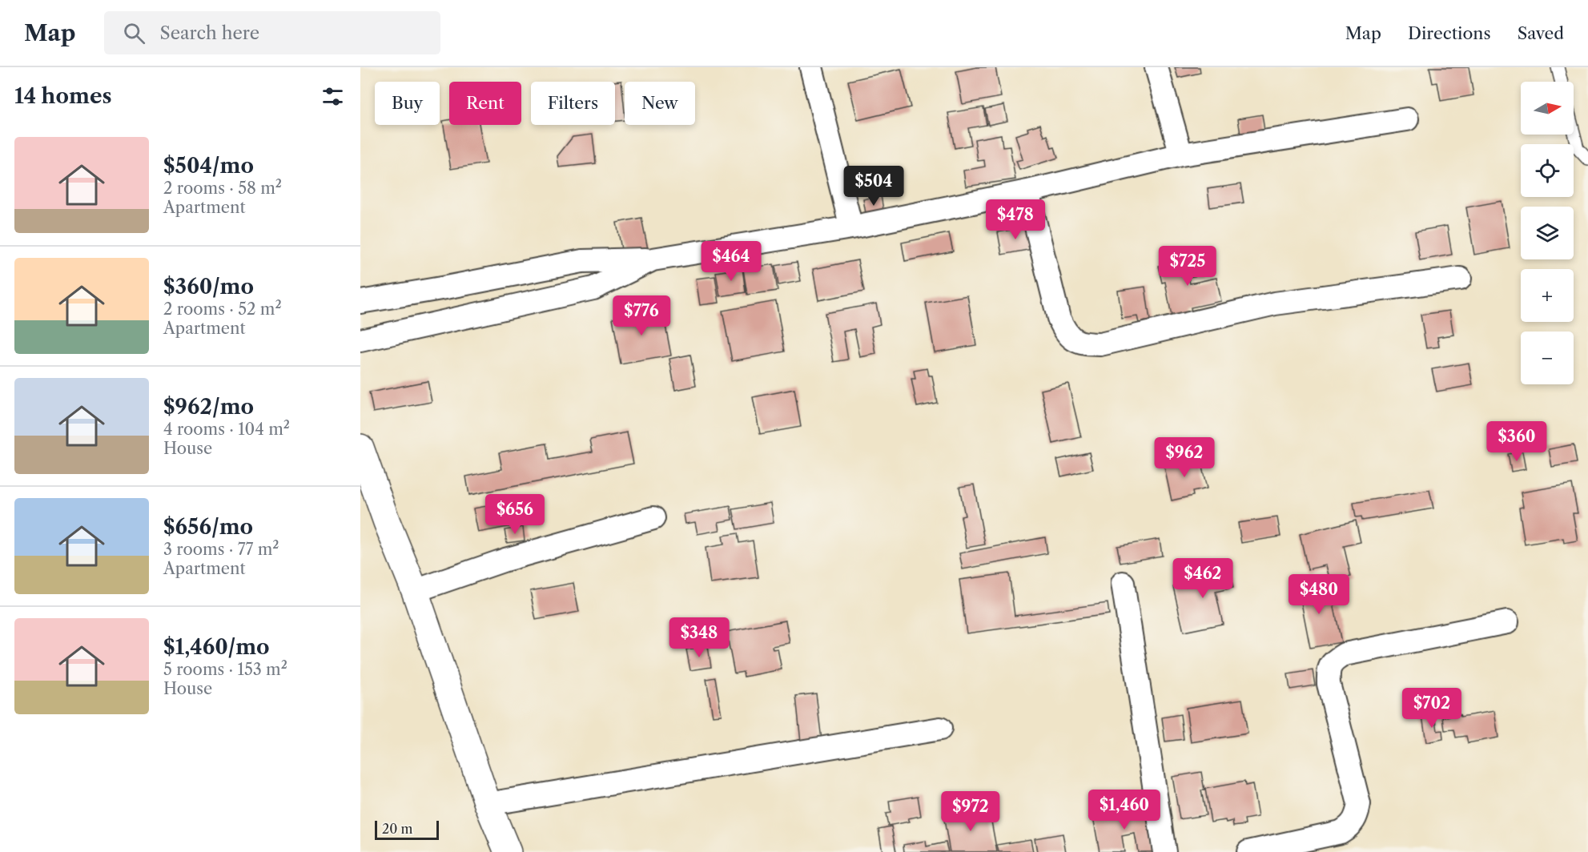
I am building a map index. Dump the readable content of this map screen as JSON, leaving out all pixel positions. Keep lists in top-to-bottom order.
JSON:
{
  "scale_bar": "20 m",
  "north": "right",
  "page": {
    "header": "Map",
    "search": "Search here",
    "nav": ["Map", "Directions", "Saved"],
    "heading": "14 homes",
    "map_buttons": ["+", "−"],
    "chip": [
      "Buy",
      "Rent",
      "Filters",
      "New"
    ],
    "list": [
      {
        "name": "$504/mo",
        "note": "2 rooms · 58 m² · Apartment"
      },
      {
        "name": "$360/mo",
        "note": "2 rooms · 52 m² · Apartment"
      },
      {
        "name": "$962/mo",
        "note": "4 rooms · 104 m² · House"
      },
      {
        "name": "$656/mo",
        "note": "3 rooms · 77 m² · Apartment"
      },
      {
        "name": "$1,460/mo",
        "note": "5 rooms · 153 m² · House"
      }
    ],
    "price": [
      "$504",
      "$478",
      "$464",
      "$725",
      "$776",
      "$360",
      "$962",
      "$656",
      "$462",
      "$480",
      "$348",
      "$702",
      "$1,460",
      "$972"
    ],
    "scale": "20 m"
  }
}
